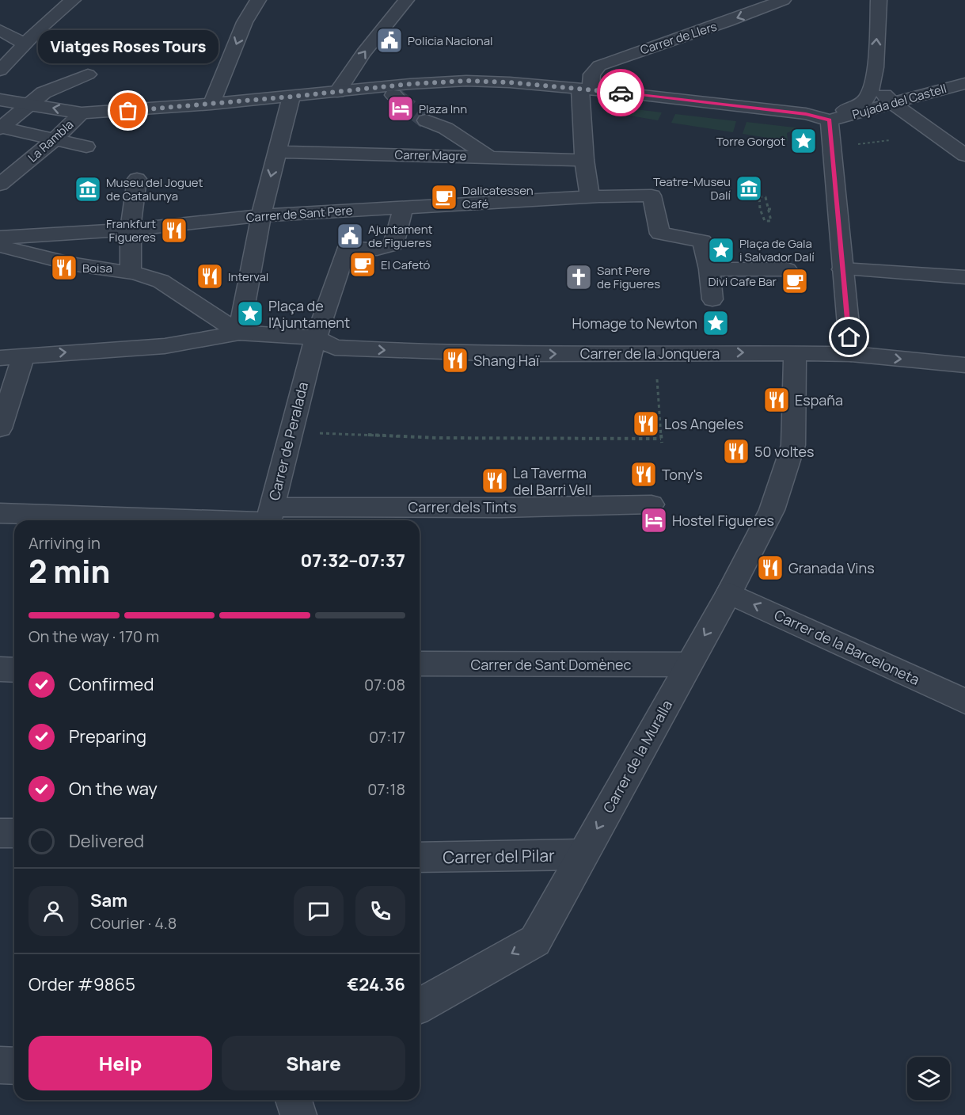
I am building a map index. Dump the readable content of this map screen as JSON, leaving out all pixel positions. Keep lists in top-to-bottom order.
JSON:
{
  "streets": {
    "street": [
      "Carrer de Llers",
      "Pujada del Castell",
      "La Rambla",
      "Carrer Magre",
      "Carrer de Sant Pere",
      "Carrer de la Jonquera",
      "Carrer de Peralada",
      "Carrer dels Tints",
      "Carrer de la Barceloneta",
      "Carrer de Sant Domènec",
      "Carrer de la Muralla",
      "Carrer del Pilar"
    ]
  },
  "crossings": [
    ["Carrer de Llers", "Pujada del Castell"],
    ["Pujada del Castell", "La Rambla"],
    ["Carrer de la Jonquera", "Carrer de Peralada"],
    ["Carrer de la Jonquera", "Carrer de la Muralla"],
    ["Carrer de Peralada", "Carrer dels Tints"],
    ["Carrer de la Barceloneta", "Carrer de la Muralla"],
    ["Carrer de Sant Domènec", "Carrer de la Muralla"],
    ["Carrer de la Muralla", "Carrer del Pilar"]
  ],
  "one_way": ["Carrer de Llers", "Carrer de la Barceloneta", "Carrer de la Muralla"],
  "places": {
    "public building": ["Policia Nacional", "Ajuntament de Figueres"],
    "hotel": ["Plaza Inn", "Hostel Figueres"],
    "other": ["Viatges Roses Tours"],
    "place": [
      "Torre Gorgot",
      "Plaça de Gala i Salvador Dalí",
      "Plaça de l'Ajuntament",
      "Homage to Newton"
    ],
    "museum": ["Teatre-Museu Dalí", "Museu del Joguet de Catalunya"],
    "cafe": ["Dalicatessen Café", "El Cafetó", "Divi Cafe Bar"],
    "restaurant": [
      "Frankfurt Figueres",
      "Boisa",
      "Interval",
      "Shang Haï",
      "España",
      "Los Angeles",
      "50 voltes",
      "Tony's",
      "La Taverma del Barri Vell",
      "Granada Vins"
    ],
    "church": ["Sant Pere de Figueres"]
  },
  "page": {
    "bubble": "Viatges Roses Tours",
    "heading": ["2 min", "Arriving in", "07:32–07:37"],
    "panel": [
      "Sam",
      "Courier · 4.8",
      "Order #9865",
      "€24.36"
    ],
    "bar": "On the way · 170 m",
    "list": [
      ["Confirmed", "07:08"],
      ["Preparing", "07:17"],
      ["On the way", "07:18"],
      "Delivered"
    ],
    "buttons": ["Help", "Share"]
  }
}
